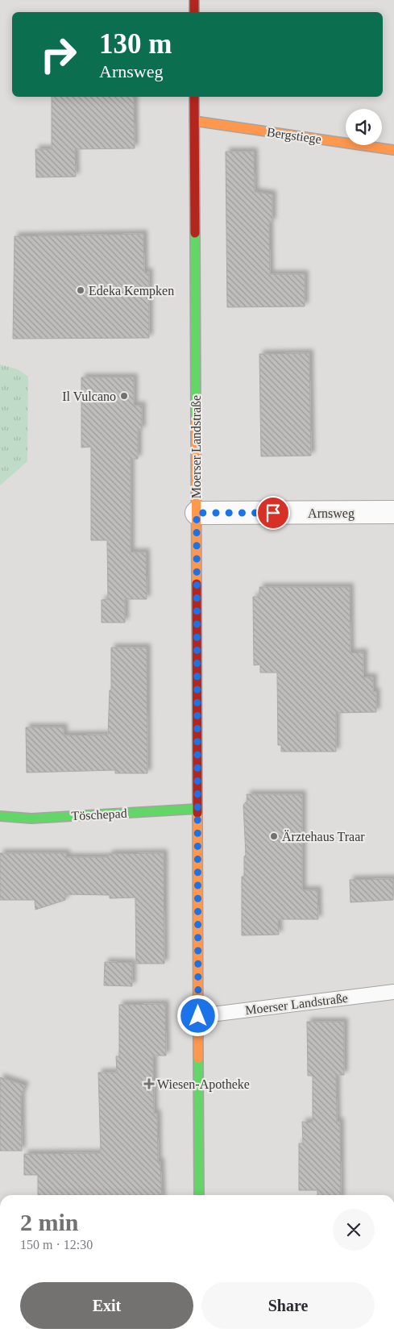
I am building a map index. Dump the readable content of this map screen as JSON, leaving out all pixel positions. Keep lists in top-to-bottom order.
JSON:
{
  "streets": {
    "main road": ["Bergstiege", "Moerser Landstraße", "Töschepad"],
    "street": ["Arnsweg"]
  },
  "crossings": [
    ["Bergstiege", "Moerser Landstraße"],
    ["Moerser Landstraße", "Arnsweg"],
    ["Moerser Landstraße", "Töschepad"]
  ],
  "places": {
    "other": ["Edeka Kempken", "Il Vulcano", "Ärztehaus Traar"],
    "health": ["Wiesen-Apotheke"]
  },
  "page": {
    "turn": ["130 m", "Arnsweg"],
    "heading": ["2 min", "150 m · 12:30"],
    "buttons": ["Exit", "Share"]
  }
}
